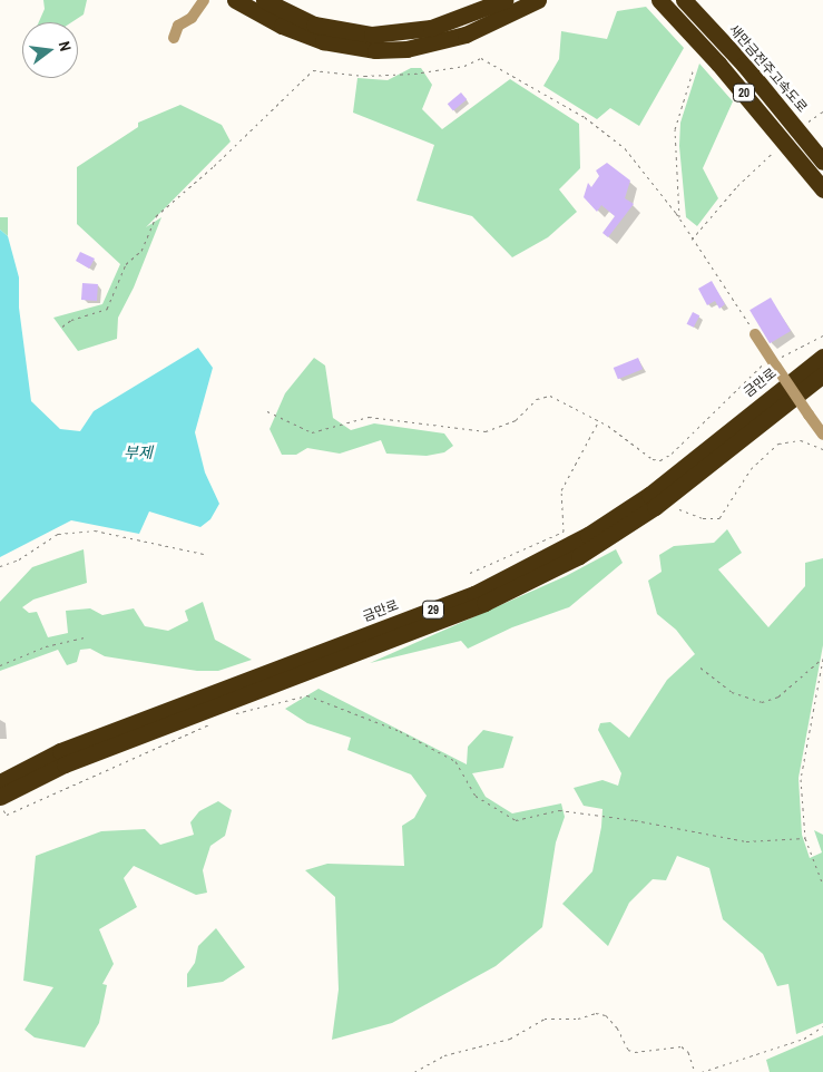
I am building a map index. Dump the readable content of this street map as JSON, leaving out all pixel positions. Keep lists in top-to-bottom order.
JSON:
{
  "streets": {
    "highway": [
      "새만금전주고속도로",
      "20",
      "금만로",
      "29"
    ]
  },
  "water": ["부제"],
  "north": "right"
}
